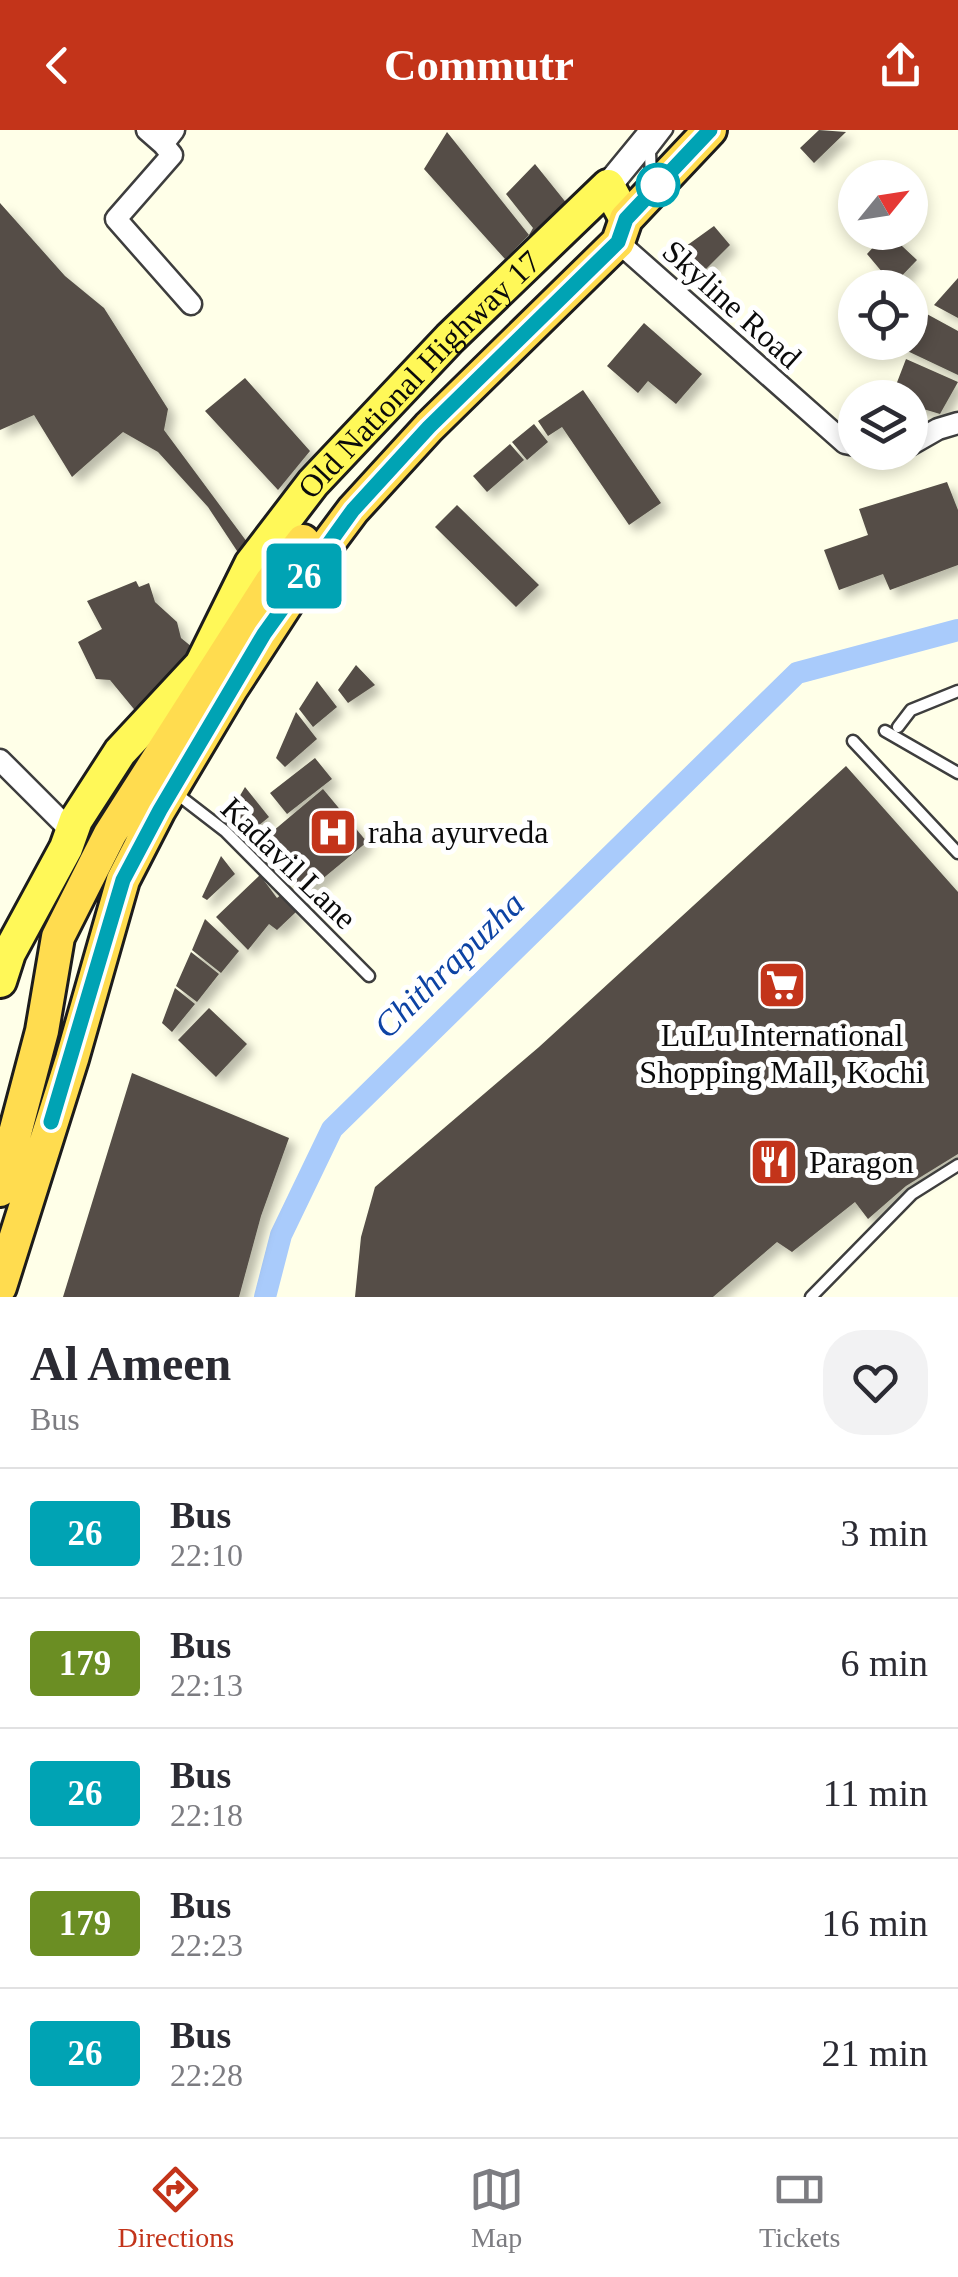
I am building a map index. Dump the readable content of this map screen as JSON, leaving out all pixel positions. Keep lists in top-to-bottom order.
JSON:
{
  "streets": {
    "main road": ["Old National Highway 17"],
    "street": ["Skyline Road"],
    "lane": ["Kadavil Lane"]
  },
  "water": ["Chithrapuzha"],
  "places": {
    "hospital": ["raha ayurveda"],
    "supermarket": ["LuLu International Shopping Mall, Kochi"],
    "restaurant": ["Paragon"]
  },
  "lines": ["bus line 26"],
  "north": "top right",
  "page": {
    "header": "Commutr",
    "on_map": "26",
    "heading": ["Al Ameen", "Bus"],
    "list": [
      {
        "mark": "26",
        "name": "Bus",
        "note": "22:10",
        "value": "3 min"
      },
      {
        "mark": "179",
        "name": "Bus",
        "note": "22:13",
        "value": "6 min"
      },
      {
        "mark": "26",
        "name": "Bus",
        "note": "22:18",
        "value": "11 min"
      },
      {
        "mark": "179",
        "name": "Bus",
        "note": "22:23",
        "value": "16 min"
      },
      {
        "mark": "26",
        "name": "Bus",
        "note": "22:28",
        "value": "21 min"
      }
    ],
    "tabs": ["Directions", "Map", "Tickets"]
  }
}
